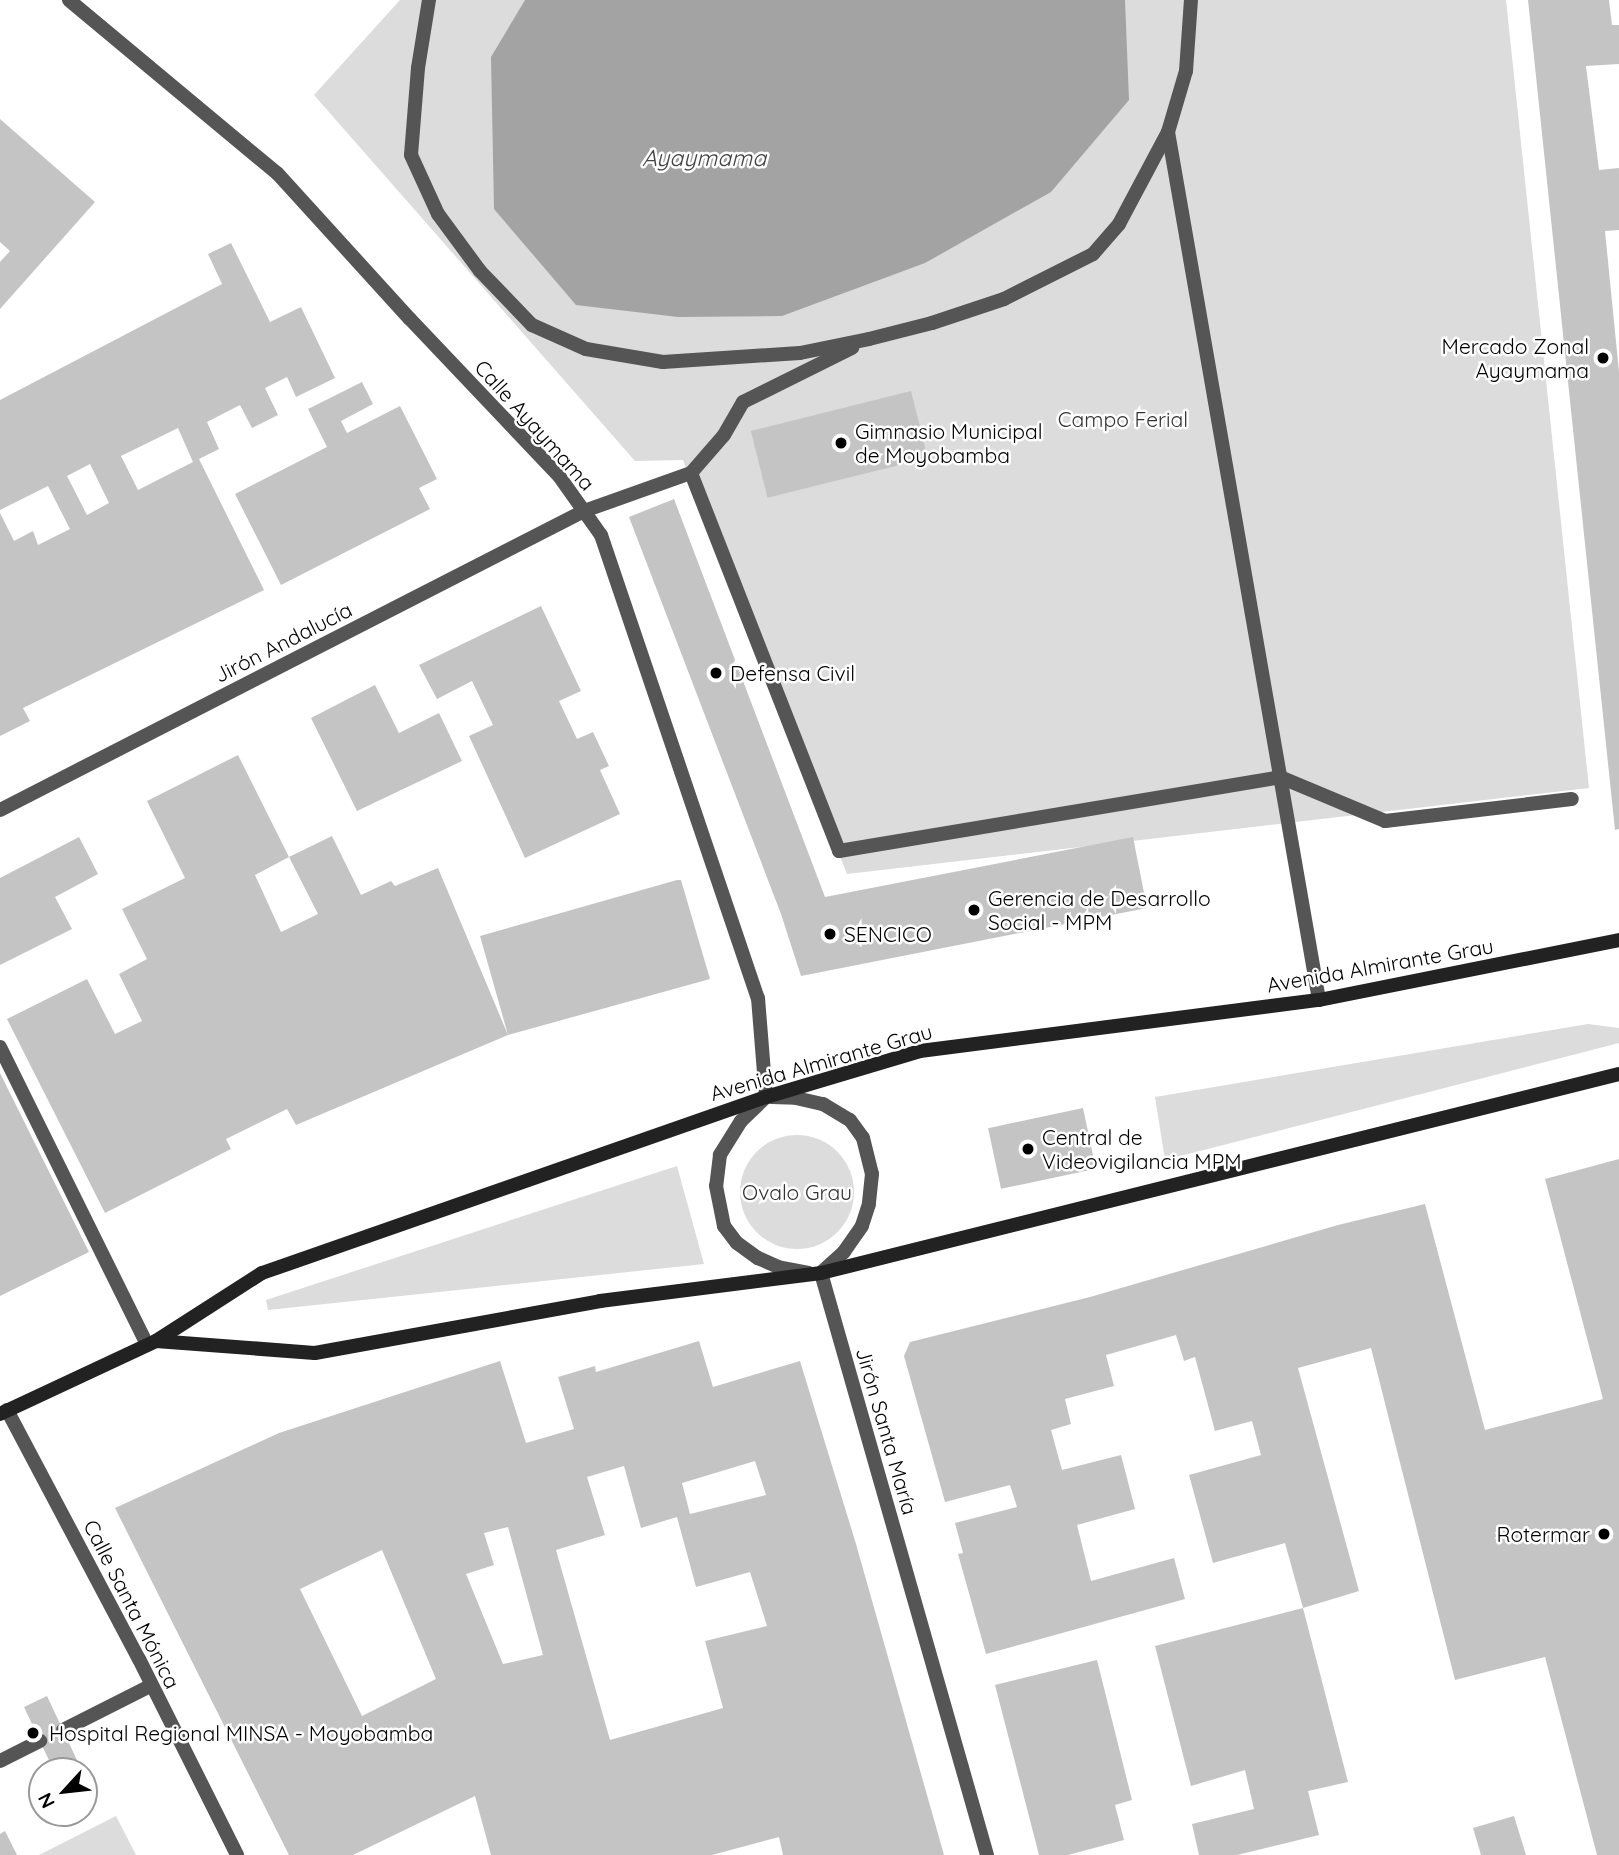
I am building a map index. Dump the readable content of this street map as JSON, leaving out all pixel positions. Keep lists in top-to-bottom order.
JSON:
{
  "streets": {
    "main road": ["Avenida Almirante Grau"],
    "street": [
      "Calle Ayaymama",
      "Jirón Andalucía",
      "Jirón Santa María",
      "Calle Santa Mónica"
    ]
  },
  "crossings": [
    ["Calle Ayaymama", "Jirón Andalucía"],
    ["Calle Ayaymama", "Avenida Almirante Grau"],
    ["Calle Ayaymama", "Jirón Santa María"],
    ["Avenida Almirante Grau", "Jirón Santa María"],
    ["Avenida Almirante Grau", "Calle Santa Mónica"]
  ],
  "water": ["Ayaymama"],
  "parks": ["Campo Ferial", "Ovalo Grau"],
  "places": [
    "Mercado Zonal Ayaymama",
    "Gimnasio Municipal de Moyobamba",
    "Defensa Civil",
    "Gerencia de Desarrollo Social - MPM",
    "SENCICO",
    "Central de Videovigilancia MPM",
    "Rotermar",
    "Hospital Regional MINSA - Moyobamba"
  ],
  "north": "bottom left"
}
